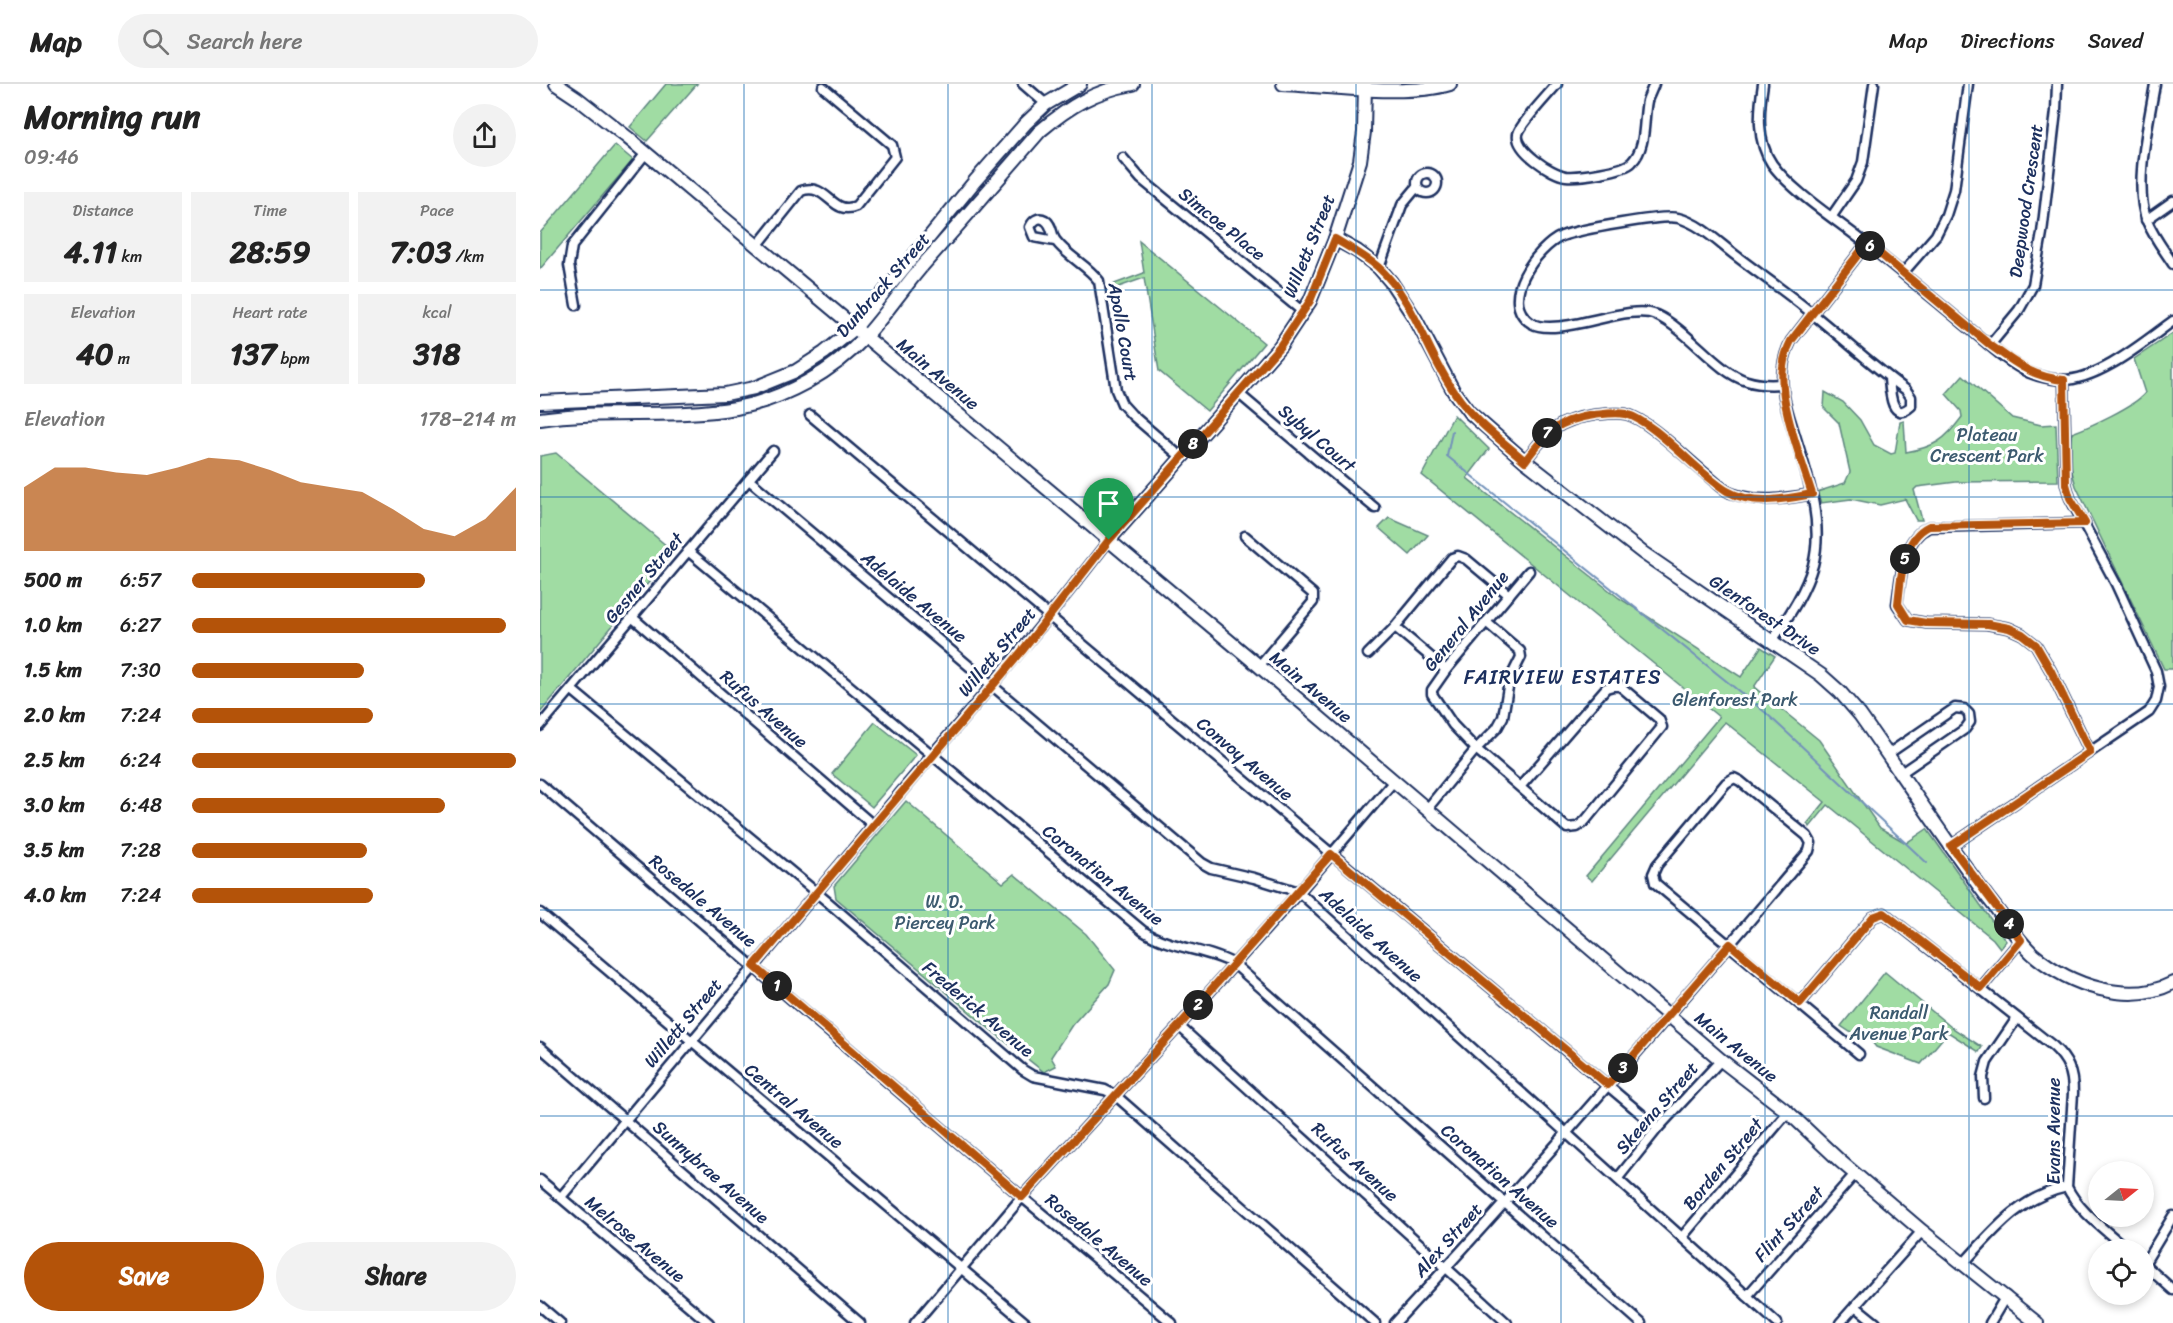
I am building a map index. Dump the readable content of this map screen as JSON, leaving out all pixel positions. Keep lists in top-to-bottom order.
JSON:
{
  "streets": {
    "street": [
      "Deepwood Crescent",
      "Simcoe Place",
      "Willett Street",
      "Dunbrack Street",
      "Apollo Court",
      "Main Avenue",
      "Sybyl Court",
      "Gesner Street",
      "Adelaide Avenue",
      "Glenforest Drive",
      "General Avenue",
      "Rufus Avenue",
      "Convoy Avenue",
      "Coronation Avenue",
      "Rosedale Avenue",
      "Frederick Avenue",
      "Central Avenue",
      "Skeena Street",
      "Evans Avenue",
      "Borden Street",
      "Sunnybrae Avenue",
      "Flint Street",
      "Melrose Avenue",
      "Alex Street"
    ]
  },
  "crossings": [
    ["Simcoe Place", "Willett Street"],
    ["Willett Street", "Apollo Court"],
    ["Willett Street", "Main Avenue"],
    ["Willett Street", "Sybyl Court"],
    ["Willett Street", "Adelaide Avenue"],
    ["Willett Street", "Glenforest Drive"],
    ["Willett Street", "Rufus Avenue"],
    ["Willett Street", "Convoy Avenue"],
    ["Willett Street", "Coronation Avenue"],
    ["Willett Street", "Rosedale Avenue"],
    ["Willett Street", "Frederick Avenue"],
    ["Willett Street", "Central Avenue"],
    ["Willett Street", "Sunnybrae Avenue"],
    ["Willett Street", "Melrose Avenue"],
    ["Dunbrack Street", "Main Avenue"],
    ["Main Avenue", "Skeena Street"],
    ["Main Avenue", "Borden Street"],
    ["Main Avenue", "Flint Street"],
    ["Main Avenue", "Alex Street"],
    ["Gesner Street", "Adelaide Avenue"],
    ["Gesner Street", "Rufus Avenue"],
    ["Gesner Street", "Coronation Avenue"],
    ["Gesner Street", "Frederick Avenue"],
    ["Adelaide Avenue", "Skeena Street"],
    ["Adelaide Avenue", "Borden Street"],
    ["Adelaide Avenue", "Flint Street"],
    ["Adelaide Avenue", "Alex Street"],
    ["Rufus Avenue", "Alex Street"],
    ["Convoy Avenue", "Skeena Street"],
    ["Convoy Avenue", "Alex Street"],
    ["Coronation Avenue", "Alex Street"]
  ],
  "districts": ["FAIRVIEW ESTATES"],
  "parks": [
    "Plateau Crescent Park",
    "Glenforest Park",
    "W. D. Piercey Park",
    "Randall Avenue Park"
  ],
  "north": "right",
  "page": {
    "header": "Map",
    "search": "Search here",
    "nav": ["Map", "Directions", "Saved"],
    "heading": ["Morning run", "09:46"],
    "stats": [
      ["Distance", "4.11 km"],
      ["Time", "28:59"],
      ["Pace", "7:03 /km"],
      ["Elevation", "40 m"],
      ["Heart rate", "137 bpm"],
      ["kcal", "318"]
    ],
    "pins": [
      "6",
      "7",
      "8",
      "5",
      "4",
      "1",
      "2",
      "3"
    ],
    "chart": ["Elevation", "178–214 m"],
    "list": [
      {
        "name": "500 m",
        "note": "6:57"
      },
      {
        "name": "1.0 km",
        "note": "6:27"
      },
      {
        "name": "1.5 km",
        "note": "7:30"
      },
      {
        "name": "2.0 km",
        "note": "7:24"
      },
      {
        "name": "2.5 km",
        "note": "6:24"
      },
      {
        "name": "3.0 km",
        "note": "6:48"
      },
      {
        "name": "3.5 km",
        "note": "7:28"
      },
      {
        "name": "4.0 km",
        "note": "7:24"
      }
    ],
    "buttons": ["Save", "Share"]
  }
}
